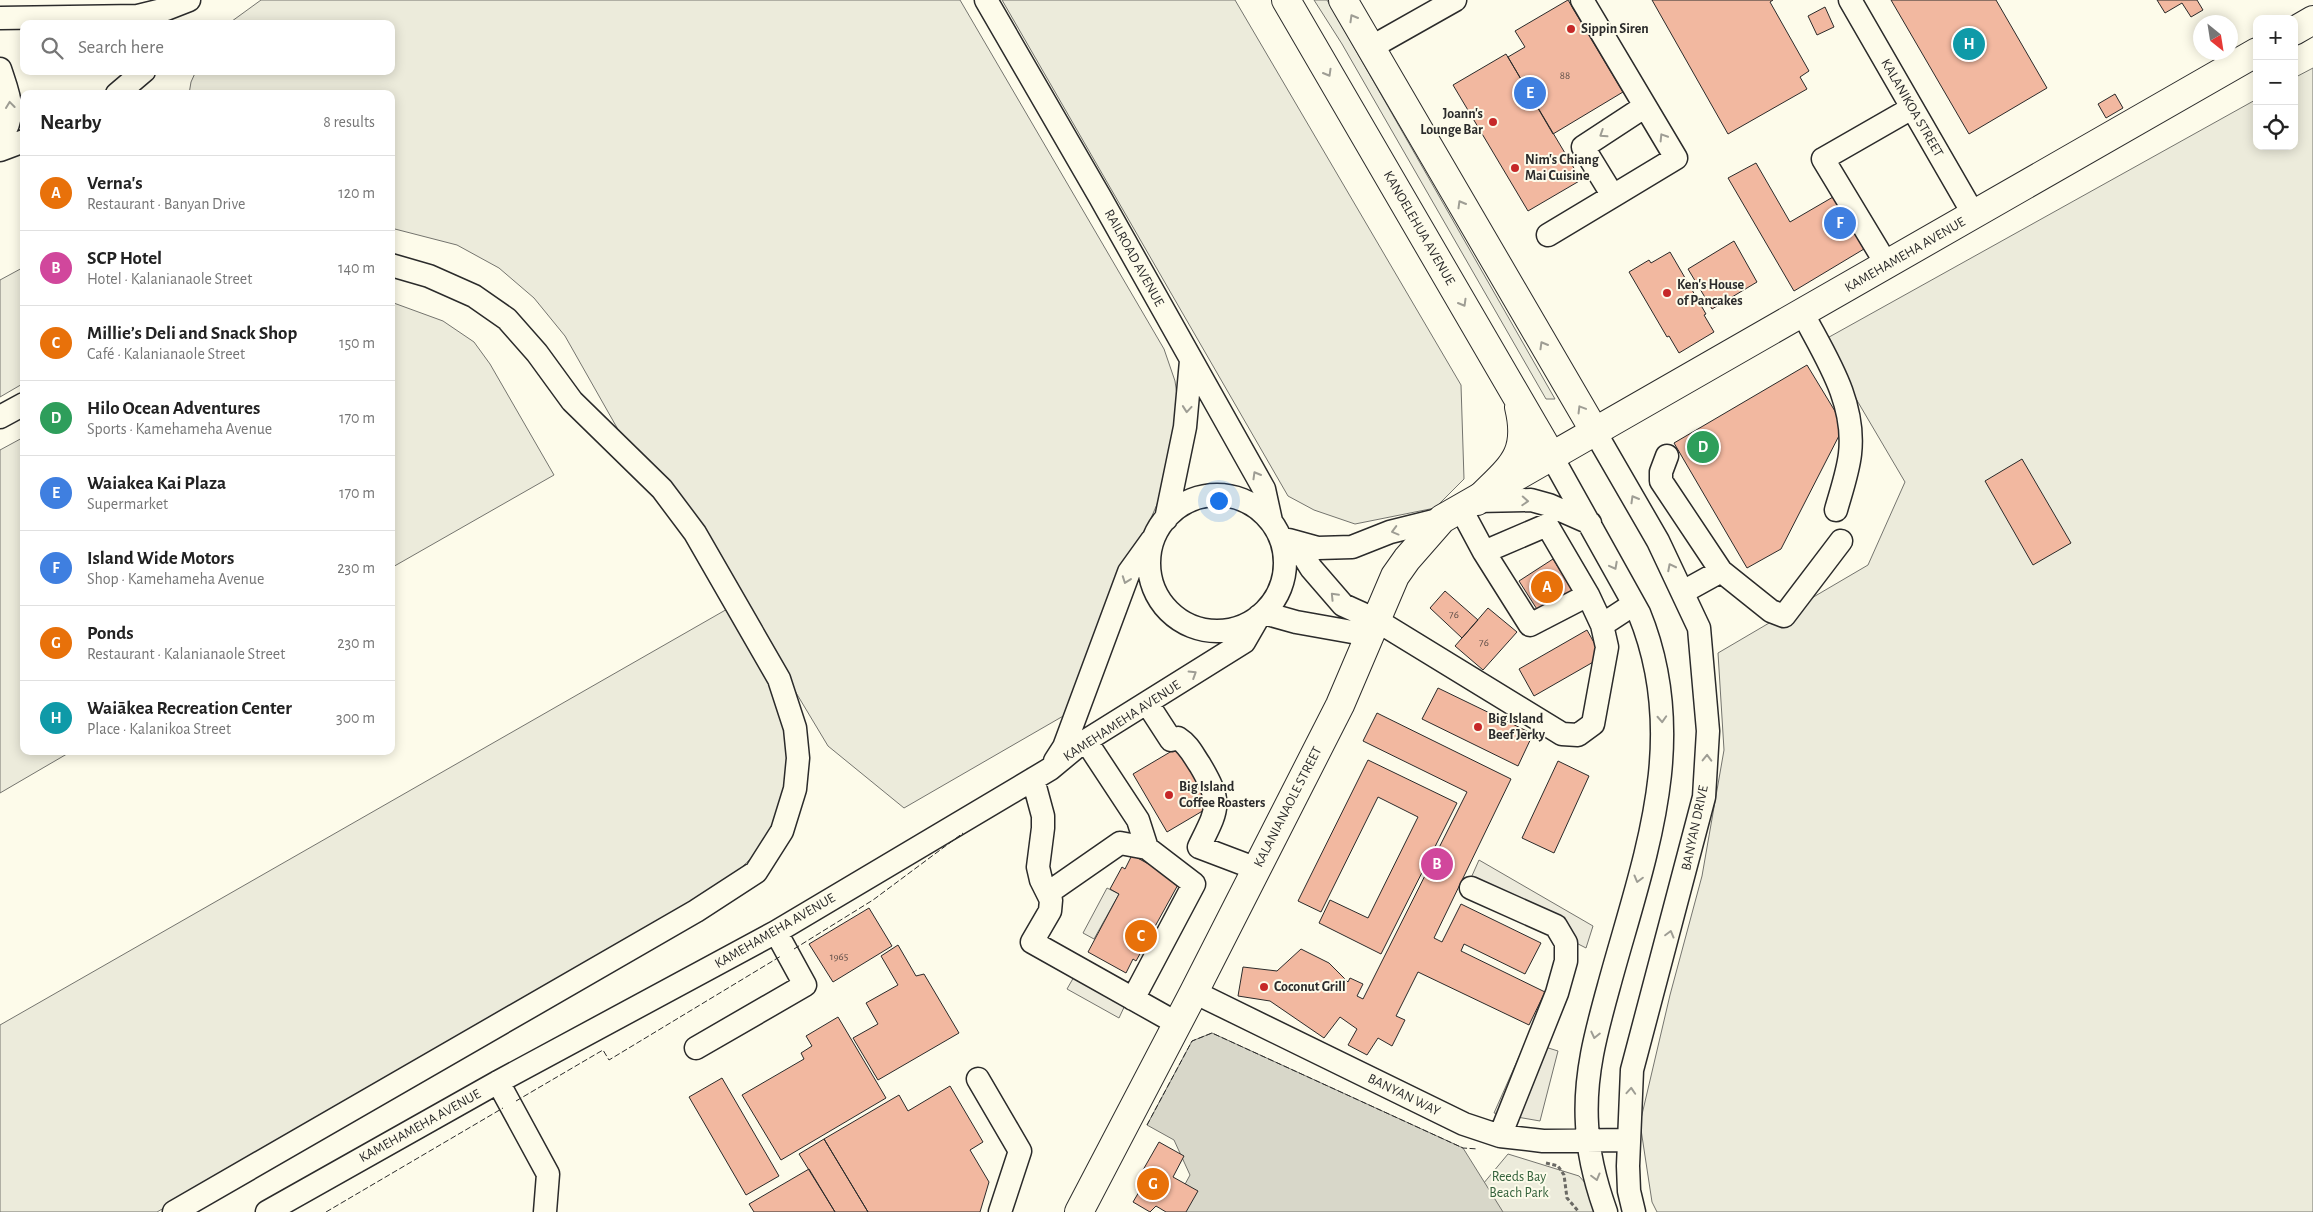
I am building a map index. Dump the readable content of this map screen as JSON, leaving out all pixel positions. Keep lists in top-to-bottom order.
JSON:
{
  "streets": {
    "main road": ["KANOELEHUA AVENUE", "KAMEHAMEHA AVENUE", "KALANIANAOLE STREET"],
    "street": [
      "KALANIKOA STREET",
      "RAILROAD AVENUE",
      "BANYAN DRIVE",
      "BANYAN WAY"
    ]
  },
  "crossings": [
    ["KALANIKOA STREET", "KAMEHAMEHA AVENUE"],
    ["KANOELEHUA AVENUE", "KAMEHAMEHA AVENUE"],
    ["KANOELEHUA AVENUE", "KALANIANAOLE STREET"],
    ["KAMEHAMEHA AVENUE", "RAILROAD AVENUE"],
    ["KAMEHAMEHA AVENUE", "KALANIANAOLE STREET"],
    ["KAMEHAMEHA AVENUE", "BANYAN DRIVE"],
    ["RAILROAD AVENUE", "KALANIANAOLE STREET"],
    ["KALANIANAOLE STREET", "BANYAN WAY"],
    ["BANYAN DRIVE", "BANYAN WAY"]
  ],
  "parks": ["Reeds Bay Beach Park"],
  "places": [
    "Sippin Siren",
    "Joann's Lounge Bar",
    "Nim's Chiang Mai Cuisine",
    "Ken's House of Pancakes",
    "Big Island Beef Jerky",
    "Big Island Coffee Roasters",
    "Coconut Grill"
  ],
  "house_numbers": [
    "88",
    "76",
    "76",
    "1965"
  ],
  "north": "bottom right",
  "page": {
    "map_buttons": ["+", "−"],
    "search": "Search here",
    "pins": [
      "H",
      "E",
      "F",
      "D",
      "A",
      "B",
      "C",
      "G"
    ],
    "heading": ["Nearby", "8 results"],
    "list": [
      {
        "mark": "A",
        "name": "Verna's",
        "note": "Restaurant · Banyan Drive",
        "value": "120 m"
      },
      {
        "mark": "B",
        "name": "SCP Hotel",
        "note": "Hotel · Kalanianaole Street",
        "value": "140 m"
      },
      {
        "mark": "C",
        "name": "Millie’s Deli and Snack Shop",
        "note": "Café · Kalanianaole Street",
        "value": "150 m"
      },
      {
        "mark": "D",
        "name": "Hilo Ocean Adventures",
        "note": "Sports · Kamehameha Avenue",
        "value": "170 m"
      },
      {
        "mark": "E",
        "name": "Waiakea Kai Plaza",
        "note": "Supermarket",
        "value": "170 m"
      },
      {
        "mark": "F",
        "name": "Island Wide Motors",
        "note": "Shop · Kamehameha Avenue",
        "value": "230 m"
      },
      {
        "mark": "G",
        "name": "Ponds",
        "note": "Restaurant · Kalanianaole Street",
        "value": "230 m"
      },
      {
        "mark": "H",
        "name": "Waiākea Recreation Center",
        "note": "Place · Kalanikoa Street",
        "value": "300 m"
      }
    ]
  }
}
